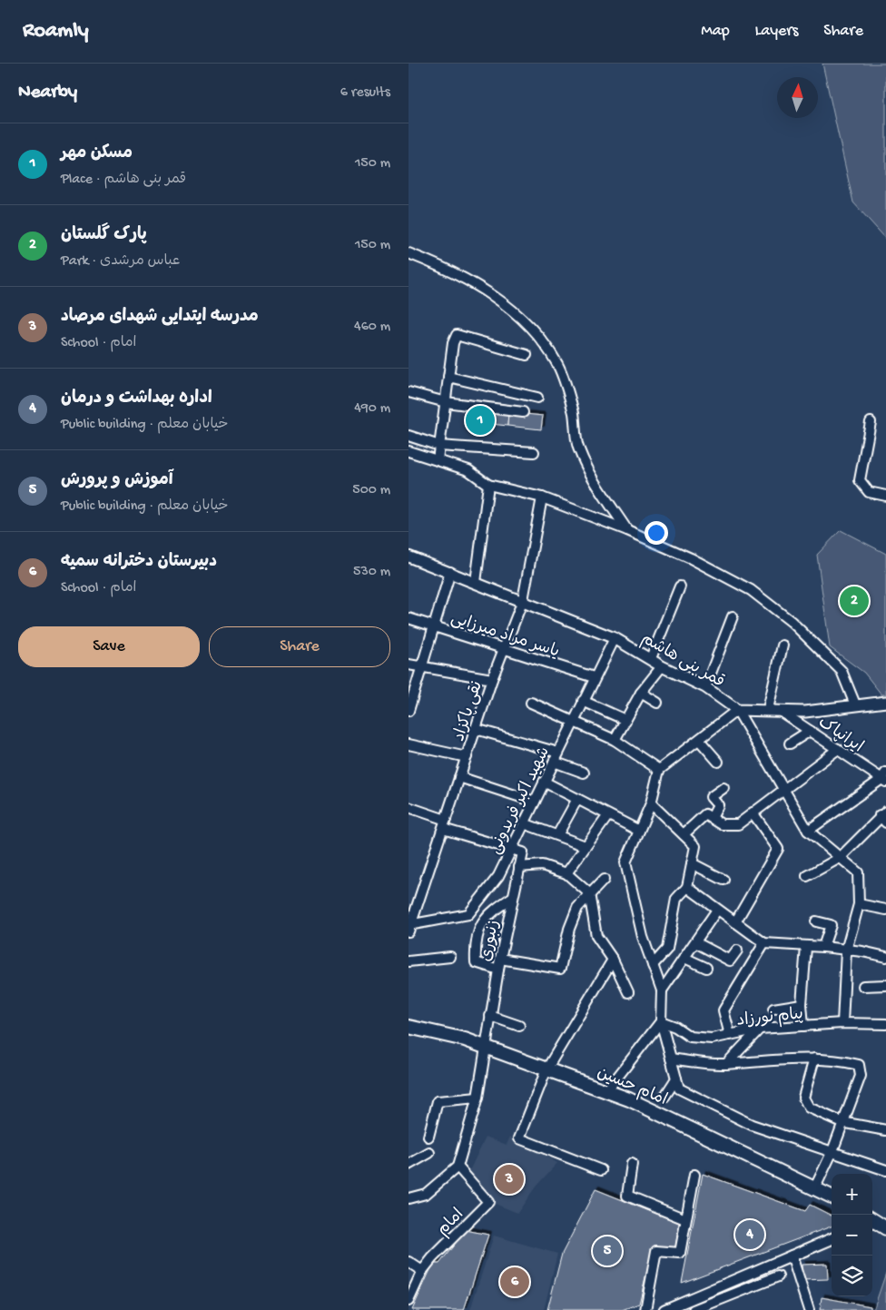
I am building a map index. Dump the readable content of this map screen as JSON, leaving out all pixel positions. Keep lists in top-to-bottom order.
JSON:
{
  "streets": {
    "main road": ["امام حسین"],
    "street": [
      "یاسر مراد میرزایی",
      "قمر بنی هاشم",
      "نقی پاکزاد",
      "ایرانپاک",
      "شهید اکبر فریدونی",
      "زنبوری",
      "پیام نورزاد",
      "امام"
    ]
  },
  "crossings": [
    ["یاسر مراد میرزایی", "نقی پاکزاد"],
    ["یاسر مراد میرزایی", "شهید اکبر فریدونی"],
    ["قمر بنی هاشم", "نقی پاکزاد"],
    ["قمر بنی هاشم", "شهید اکبر فریدونی"],
    ["نقی پاکزاد", "شهید اکبر فریدونی"],
    ["شهید اکبر فریدونی", "زنبوری"],
    ["زنبوری", "امام حسین"],
    ["زنبوری", "امام"]
  ],
  "north": "top",
  "page": {
    "header": "Roamly",
    "nav": ["Map", "Layers", "Share"],
    "heading": ["Nearby", "6 results"],
    "list": [
      {
        "mark": "1",
        "name": "مسکن مهر",
        "note": "Place · قمر بنی هاشم",
        "value": "150 m"
      },
      {
        "mark": "2",
        "name": "پارک گلستان",
        "note": "Park · عباس مرشدی",
        "value": "150 m"
      },
      {
        "mark": "3",
        "name": "مدرسه ایتدایی شهدای مرصاد",
        "note": "School · امام",
        "value": "460 m"
      },
      {
        "mark": "4",
        "name": "اداره بهداشت و درمان",
        "note": "Public building · خیابان معلم",
        "value": "490 m"
      },
      {
        "mark": "5",
        "name": "آموزش و پرورش",
        "note": "Public building · خیابان معلم",
        "value": "500 m"
      },
      {
        "mark": "6",
        "name": "دبیرستان دخترانه سمیه",
        "note": "School · امام",
        "value": "530 m"
      }
    ],
    "pins": [
      "1",
      "2",
      "3",
      "4",
      "5",
      "6"
    ],
    "buttons": ["Save", "Share"],
    "map_buttons": ["+", "−"]
  }
}
